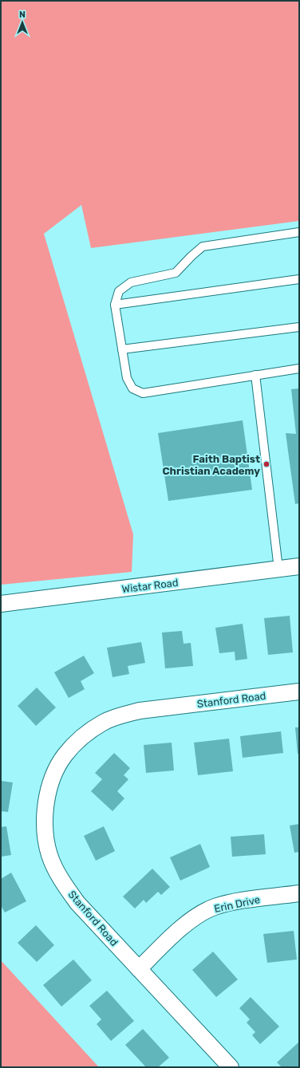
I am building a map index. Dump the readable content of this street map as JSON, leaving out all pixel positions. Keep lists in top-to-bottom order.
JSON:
{
  "streets": {
    "street": ["Wistar Road", "Stanford Road", "Erin Drive"]
  },
  "crossings": [
    ["Stanford Road", "Erin Drive"]
  ],
  "places": ["Faith Baptist Christian Academy"],
  "north": "top"
}
